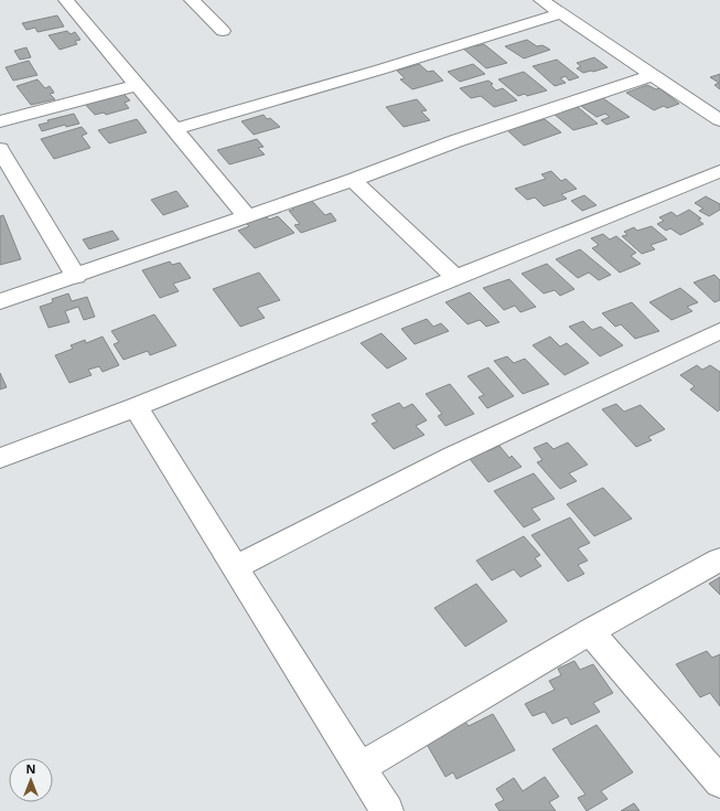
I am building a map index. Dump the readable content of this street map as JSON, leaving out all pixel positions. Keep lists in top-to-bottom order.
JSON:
{
  "north": "top"
}
